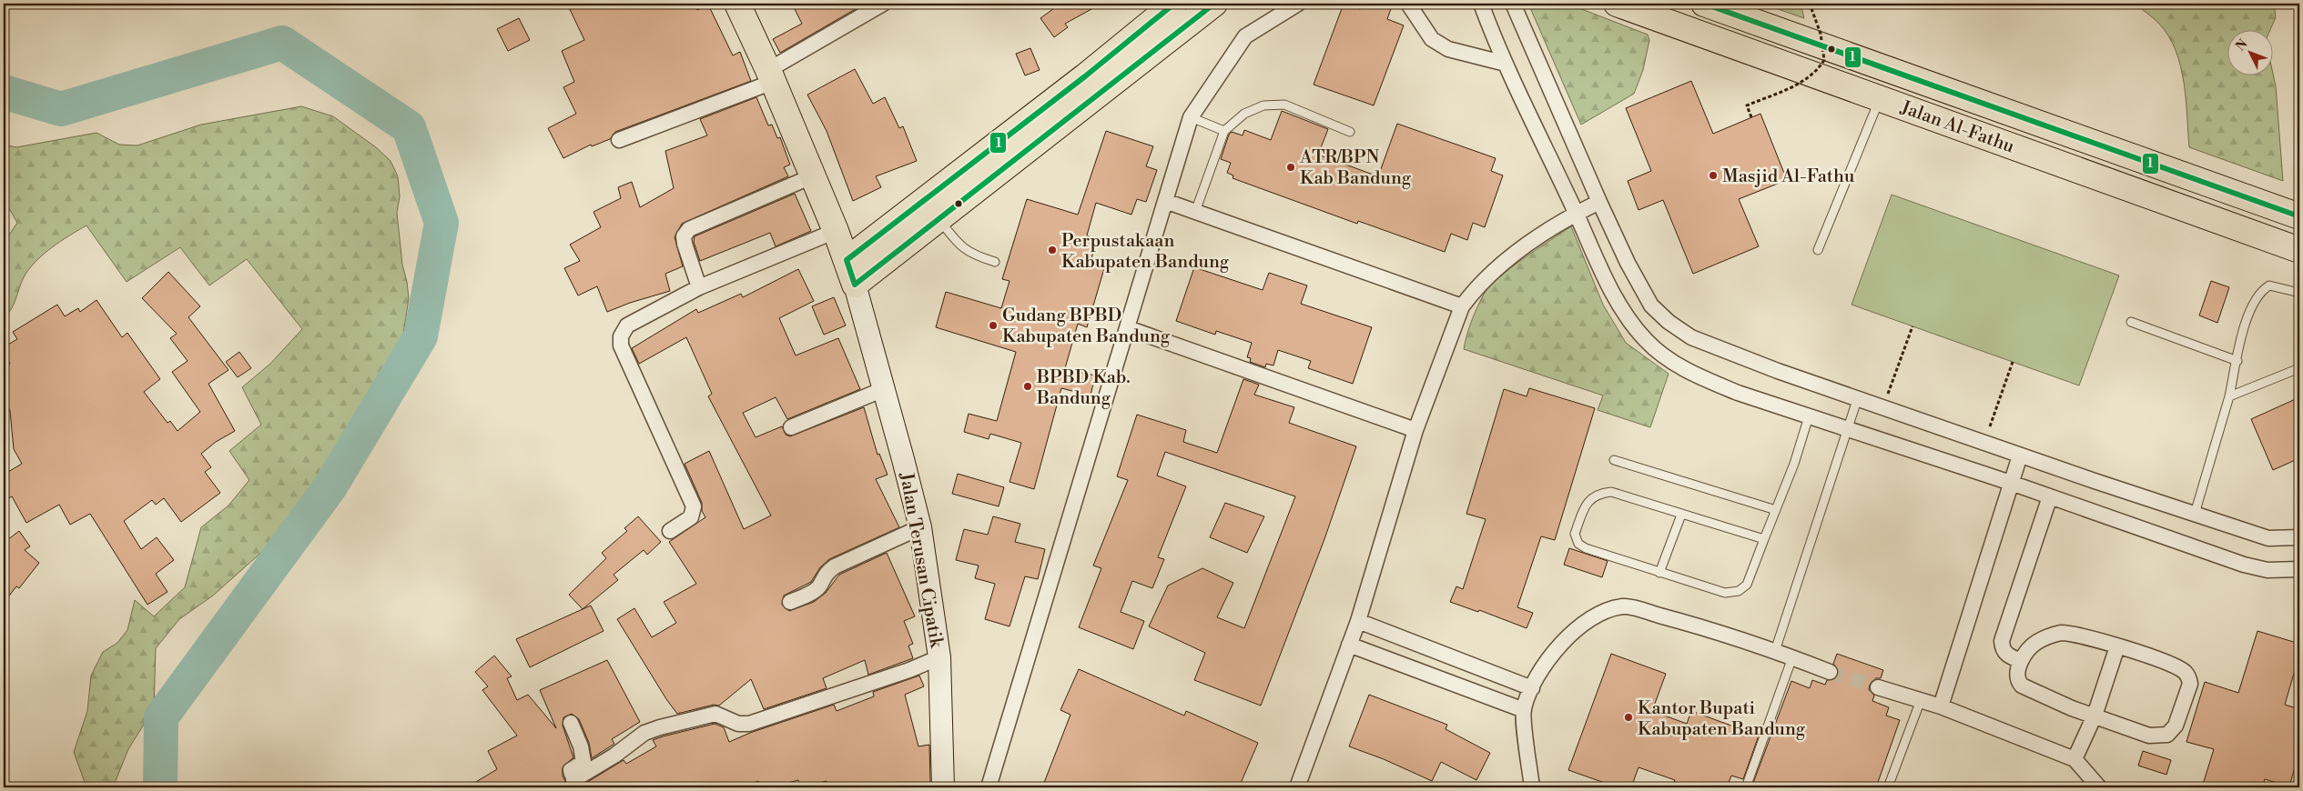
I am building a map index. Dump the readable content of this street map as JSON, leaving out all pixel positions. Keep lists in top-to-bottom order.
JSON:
{
  "streets": {
    "highway": ["Jalan Al-Fathu"],
    "main road": ["Jalan Terusan Cipatik"]
  },
  "places": [
    "ATR/BPN Kab Bandung",
    "Masjid Al-Fathu",
    "Perpustakaan Kabupaten Bandung",
    "Gudang BPBD Kabupaten Bandung",
    "BPBD Kab. Bandung",
    "Kantor Bupati Kabupaten Bandung"
  ],
  "lines": ["transit line 1"],
  "north": "top left"
}
